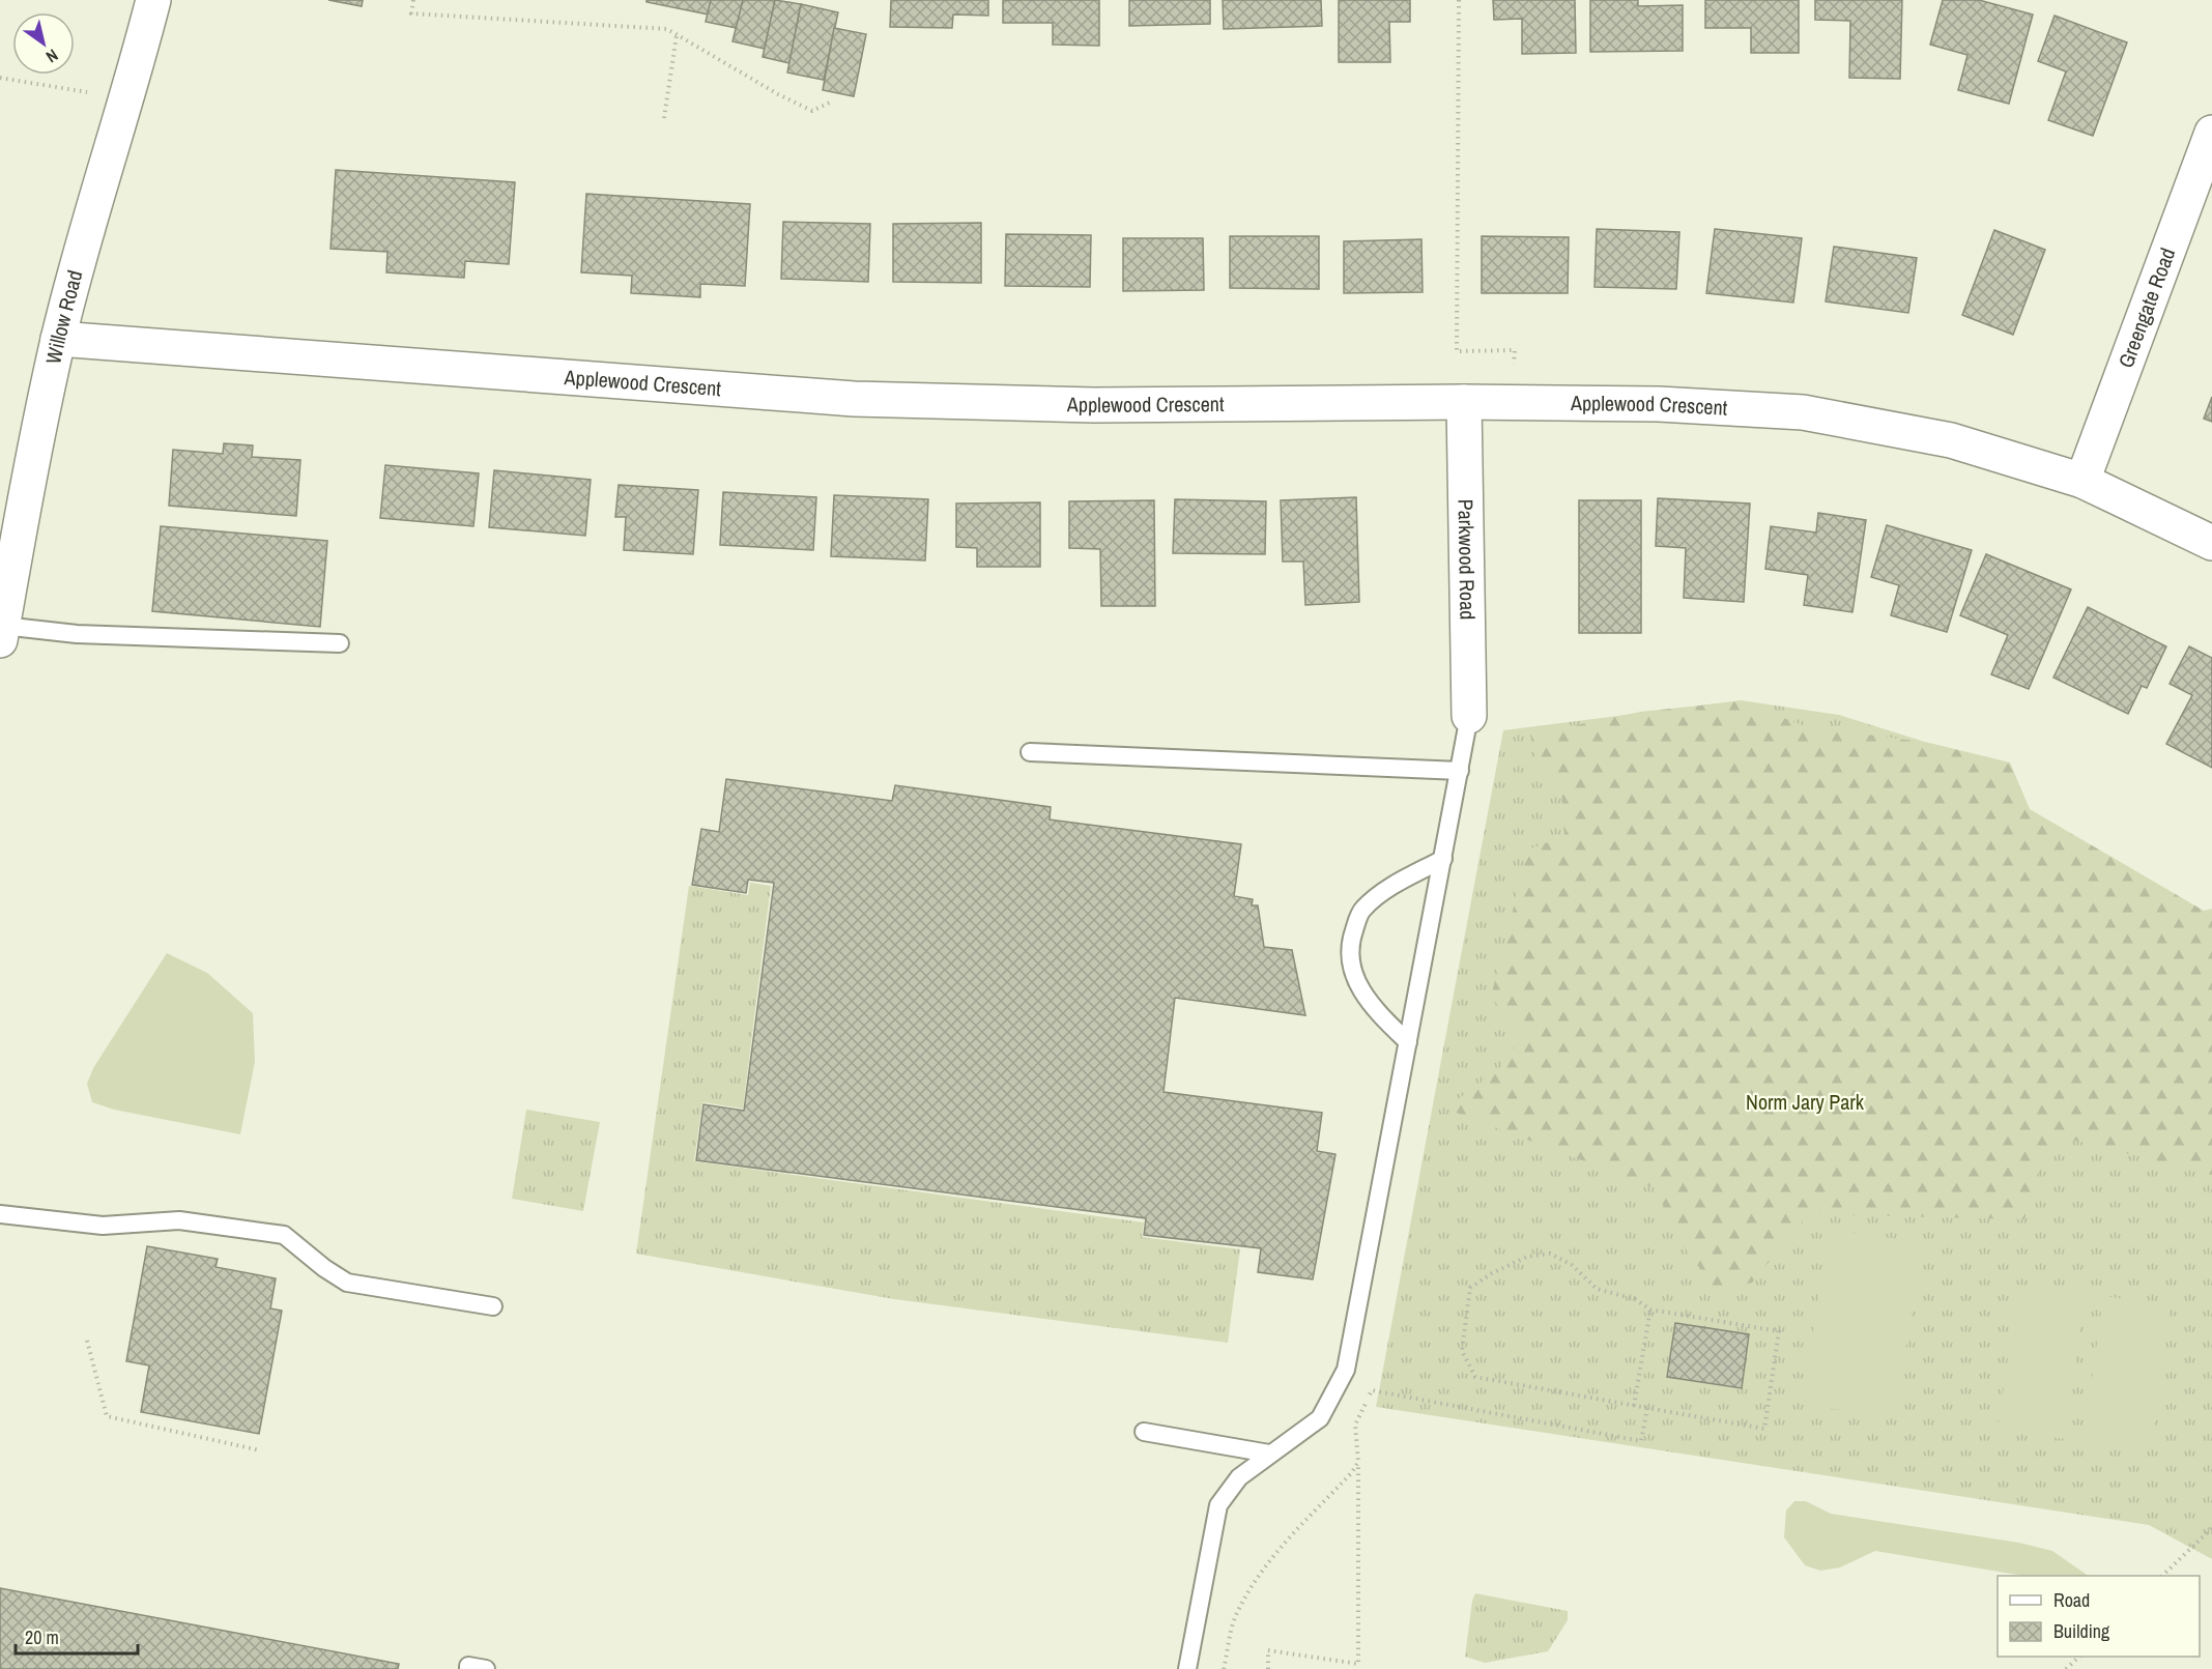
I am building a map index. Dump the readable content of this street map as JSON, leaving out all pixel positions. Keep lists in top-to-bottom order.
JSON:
{
  "streets": {
    "street": [
      "Greengate Road",
      "Willow Road",
      "Applewood Crescent",
      "Parkwood Road"
    ]
  },
  "crossings": [
    ["Greengate Road", "Applewood Crescent"],
    ["Willow Road", "Applewood Crescent"],
    ["Applewood Crescent", "Parkwood Road"]
  ],
  "parks": ["Norm Jary Park"],
  "legend": ["Road", "Building"],
  "scale_bar": "20 m",
  "north": "bottom right"
}
